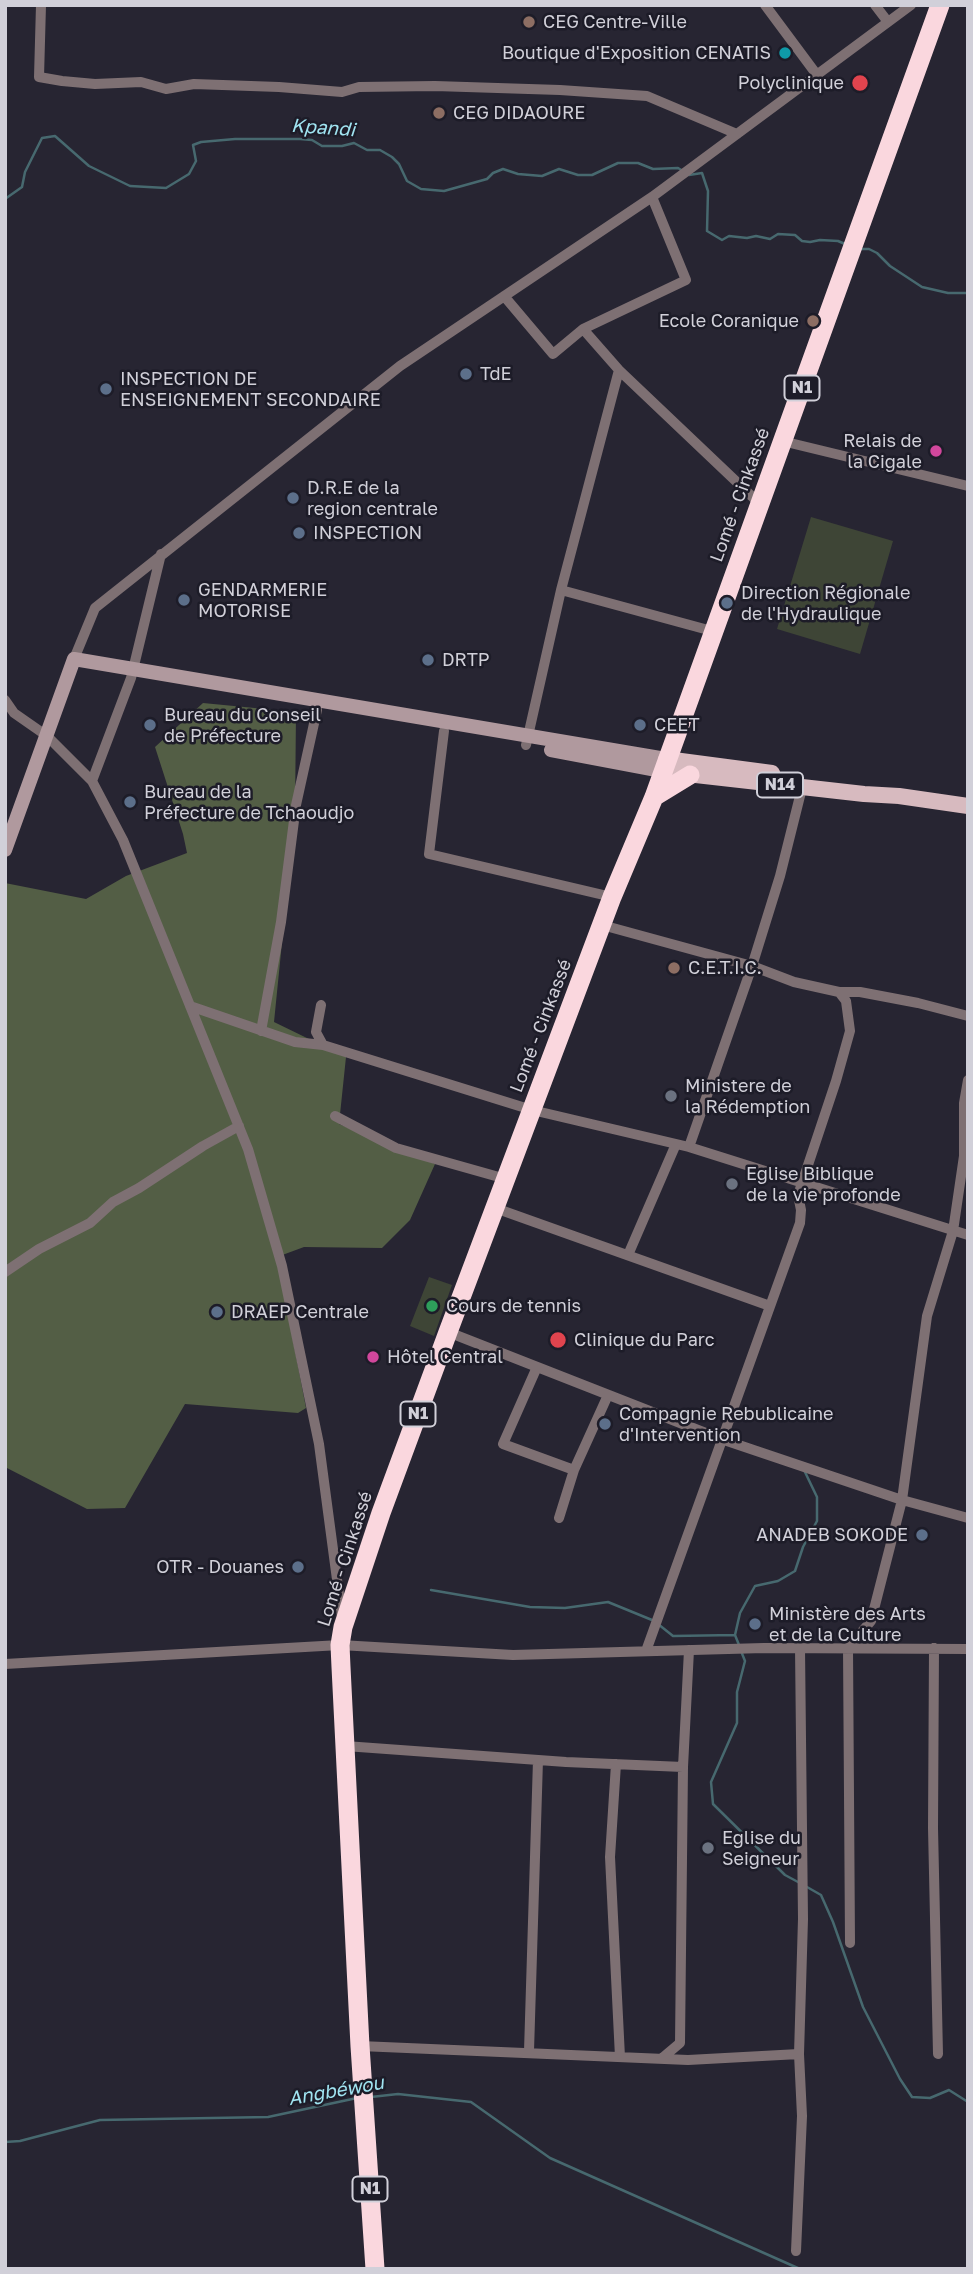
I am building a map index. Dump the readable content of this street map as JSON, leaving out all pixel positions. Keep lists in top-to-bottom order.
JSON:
{
  "streets": {
    "highway": ["N1", "Lomé - Cinkassé"],
    "main road": ["N14"]
  },
  "crossings": [
    ["Lomé - Cinkassé", "N14"]
  ],
  "water": ["Kpandi", "Angbéwou"],
  "places": [
    "CEG Centre-Ville",
    "Boutique d'Exposition CENATIS",
    "Polyclinique",
    "CEG DIDAOURE",
    "Ecole Coranique",
    "TdE",
    "INSPECTION DE ENSEIGNEMENT SECONDAIRE",
    "Relais de la Cigale",
    "D.R.E de la region centrale",
    "INSPECTION",
    "GENDARMERIE MOTORISE",
    "Direction Régionale de l'Hydraulique",
    "DRTP",
    "Bureau du Conseil de Préfecture",
    "CEET",
    "Bureau de la Préfecture de Tchaoudjo",
    "C.E.T.I.C.",
    "Ministere de la Rédemption",
    "Eglise Biblique de la vie profonde",
    "Cours de tennis",
    "DRAEP Centrale",
    "Clinique du Parc",
    "Hôtel Central",
    "Compagnie Rebublicaine d'Intervention",
    "ANADEB SOKODE",
    "OTR - Douanes",
    "Ministère des Arts et de la Culture",
    "Eglise du Seigneur"
  ]
}
